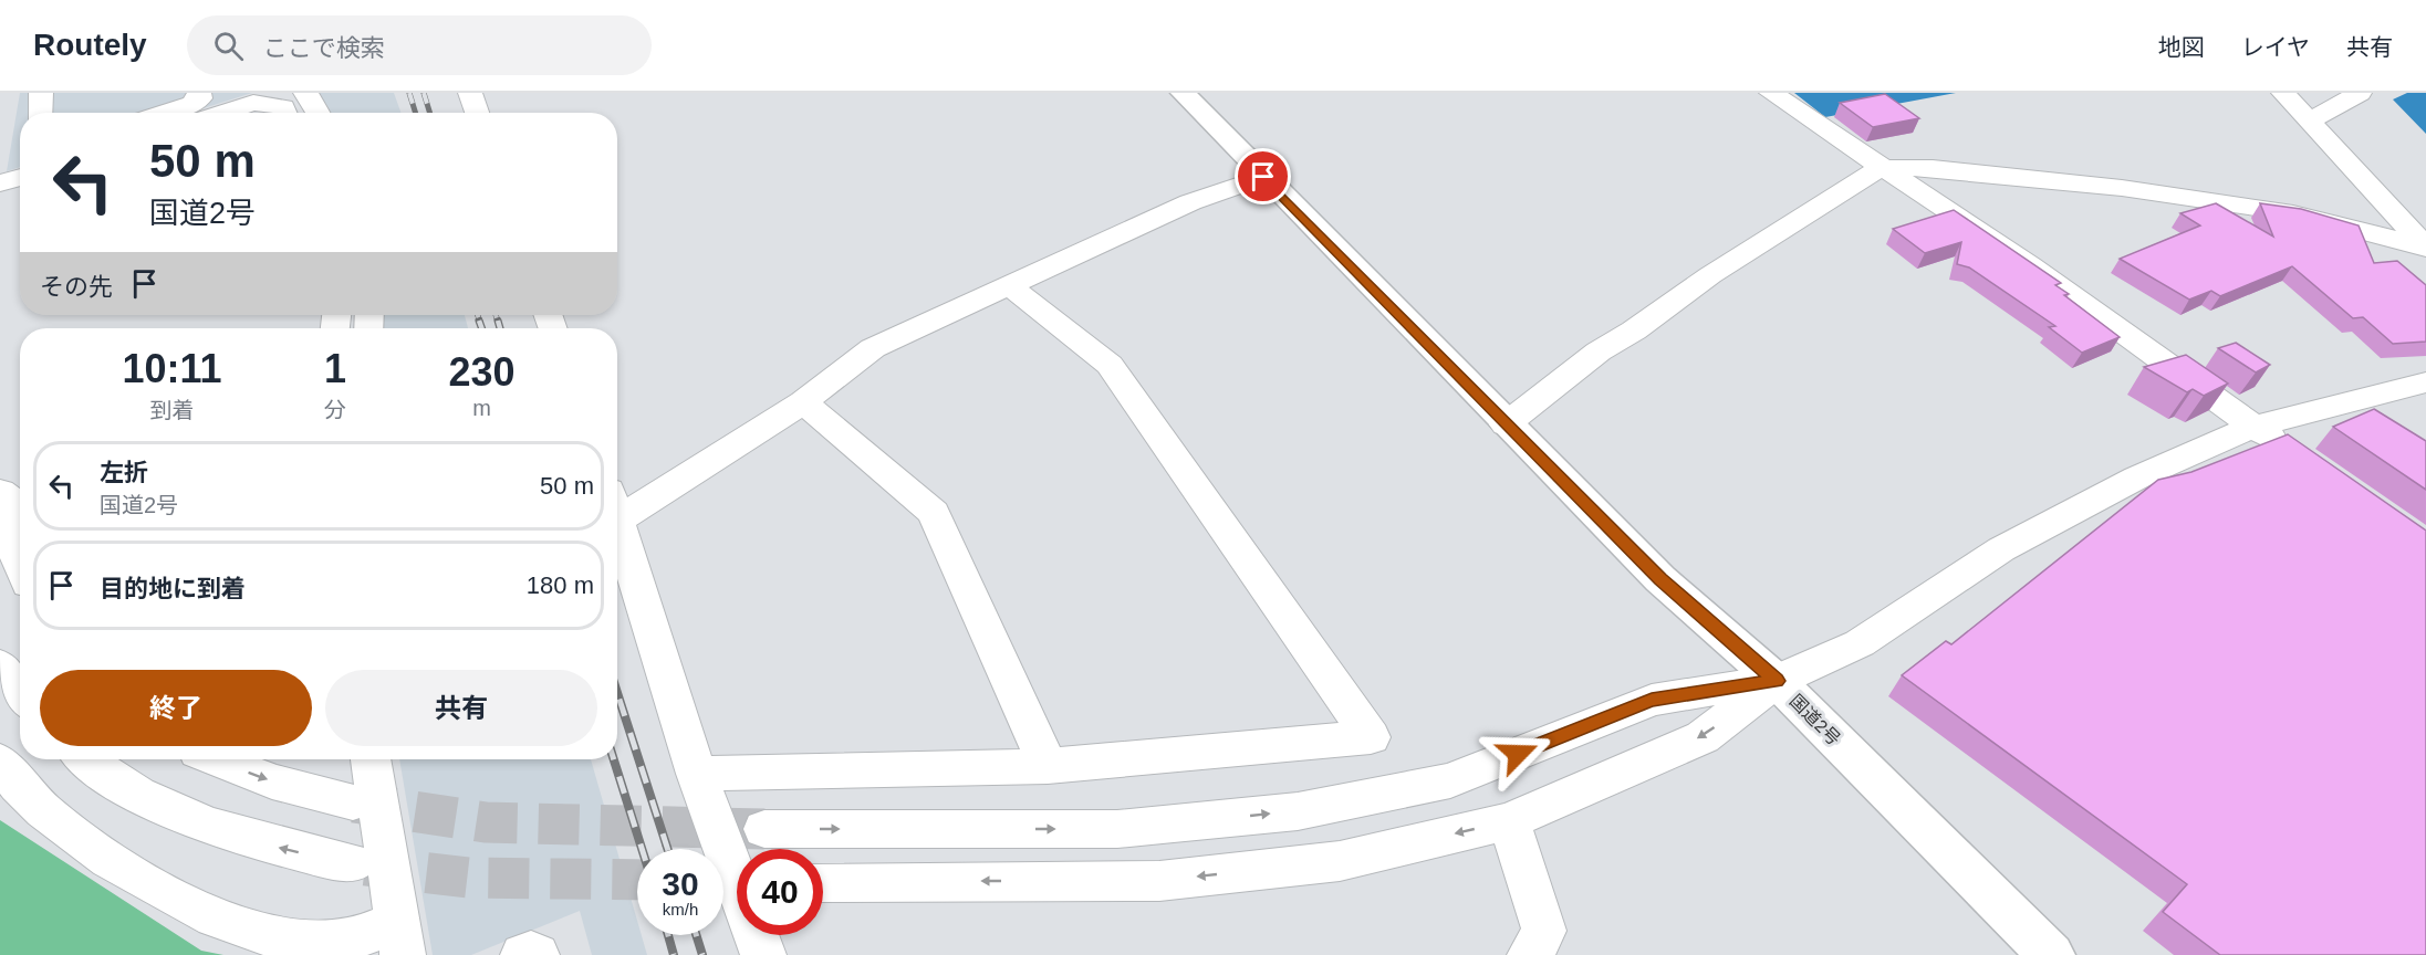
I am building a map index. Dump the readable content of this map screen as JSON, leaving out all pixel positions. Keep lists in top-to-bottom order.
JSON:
{
  "streets": {
    "highway": ["国道2号"]
  },
  "page": {
    "header": "Routely",
    "search": "ここで検索",
    "nav": ["地図", "レイヤ", "共有"],
    "turn": ["50 m", "国道2号"],
    "then": "その先",
    "eta": [
      "10:11",
      "到着",
      "1",
      "分",
      "230",
      "m"
    ],
    "list": [
      {
        "name": "左折",
        "note": "国道2号",
        "value": "50 m"
      },
      {
        "name": "目的地に到着",
        "value": "180 m"
      }
    ],
    "buttons": ["終了", "共有"],
    "speed": "30 km/h",
    "limit": "40"
  }
}
